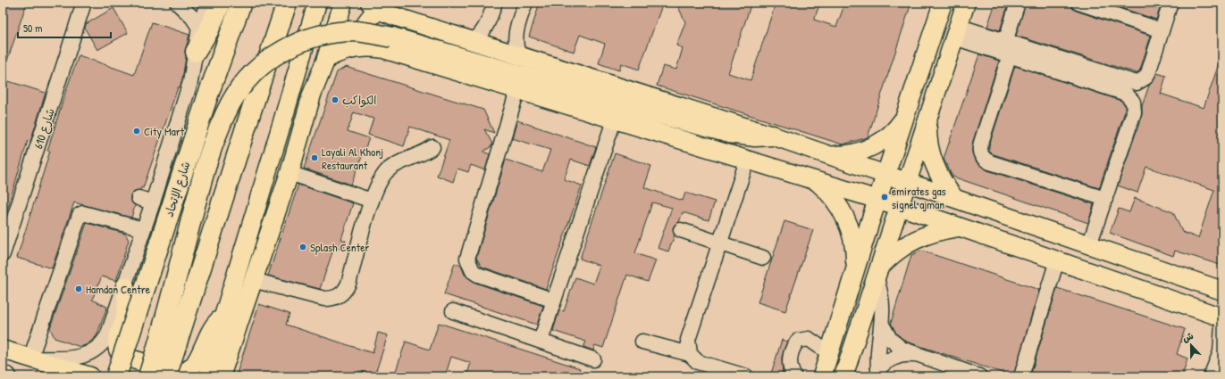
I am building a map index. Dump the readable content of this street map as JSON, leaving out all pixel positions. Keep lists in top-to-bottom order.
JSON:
{
  "streets": {
    "highway": ["شارع الإتحاد"],
    "street": ["شارع 610"]
  },
  "places": [
    "الكواكب",
    "City Mart",
    "Layali Al Khonj Restaurant",
    "emirates gas signel ajman",
    "Splash Center",
    "Hamdan Centre"
  ],
  "scale_bar": "50 m",
  "north": "top"
}
